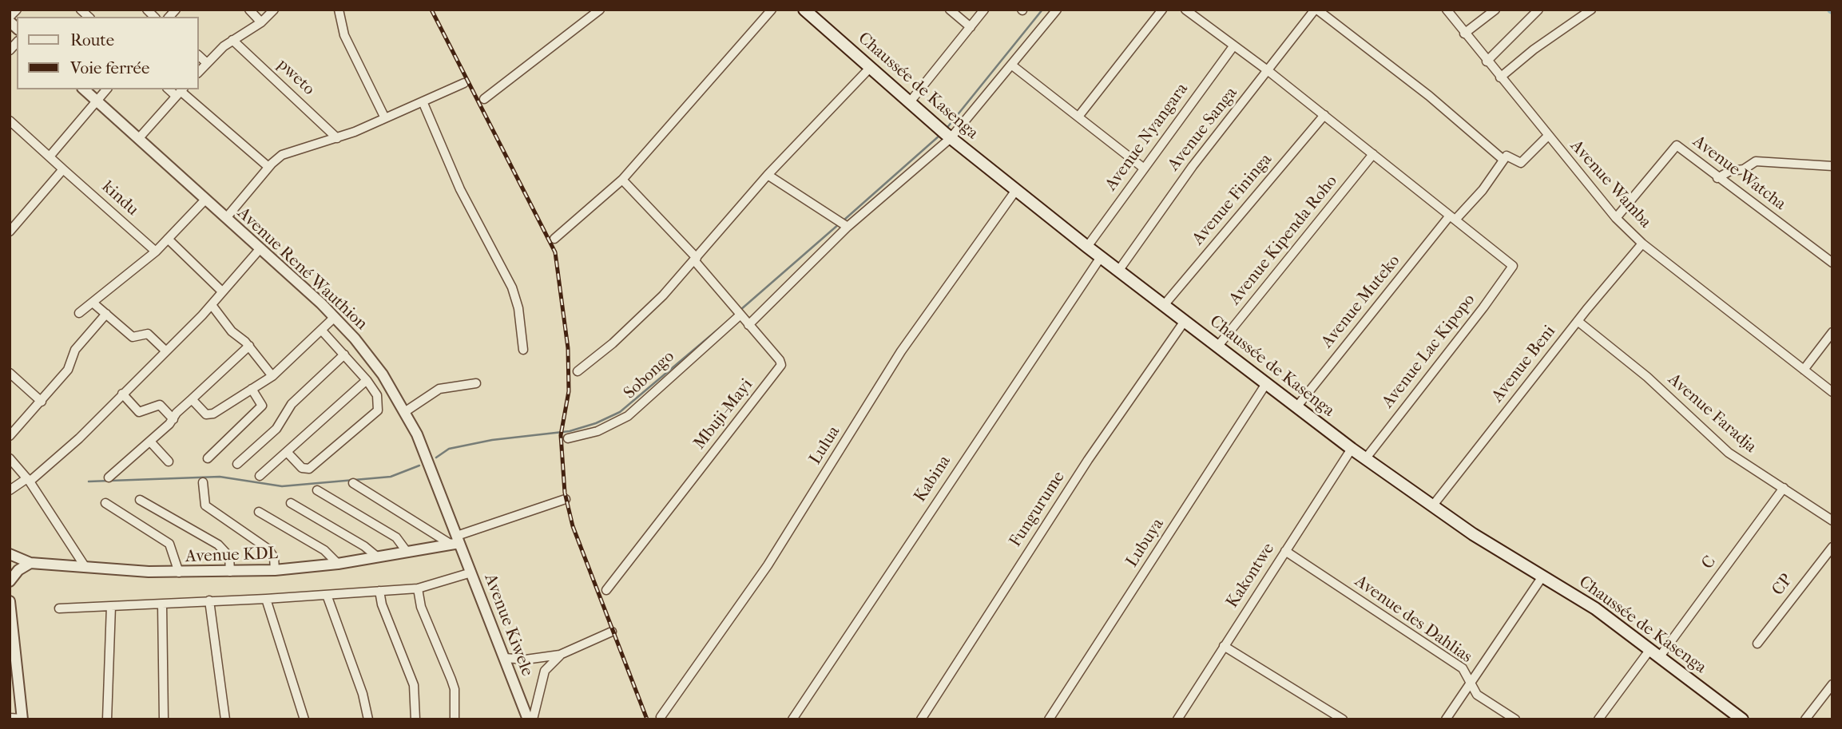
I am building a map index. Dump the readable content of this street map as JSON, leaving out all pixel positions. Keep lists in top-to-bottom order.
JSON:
{
  "streets": {
    "main road": ["Chaussée de Kasenga"],
    "street": [
      "pweto",
      "Avenue Sanga",
      "Avenue Nyangara",
      "Avenue Watcha",
      "Avenue Wamba",
      "kindu",
      "Avenue Fininga",
      "Avenue Kipenda Roho",
      "Avenue René Wauthion",
      "Avenue Muteko",
      "Avenue Lac Kipopo",
      "Avenue Beni",
      "Sobongo",
      "Avenue Faradja",
      "Mbuji-Mayi",
      "Lulua",
      "Kabina",
      "Fungurume",
      "Lubuya",
      "Avenue KDL",
      "C",
      "Kakontwe",
      "CP",
      "Avenue des Dahlias",
      "Avenue Kiwele"
    ]
  },
  "crossings": [
    ["Chaussée de Kasenga", "Avenue Sanga"],
    ["Chaussée de Kasenga", "Avenue Nyangara"],
    ["Chaussée de Kasenga", "Avenue Fininga"],
    ["Chaussée de Kasenga", "Avenue Kipenda Roho"],
    ["Chaussée de Kasenga", "Avenue Muteko"],
    ["Chaussée de Kasenga", "Avenue Lac Kipopo"],
    ["Chaussée de Kasenga", "Avenue Beni"],
    ["Chaussée de Kasenga", "Lulua"],
    ["Chaussée de Kasenga", "Kabina"],
    ["Chaussée de Kasenga", "Fungurume"],
    ["Chaussée de Kasenga", "Lubuya"],
    ["Chaussée de Kasenga", "C"],
    ["Chaussée de Kasenga", "Kakontwe"],
    ["Avenue Watcha", "Avenue Wamba"],
    ["Avenue Wamba", "Avenue Beni"],
    ["Avenue René Wauthion", "Avenue KDL"],
    ["Avenue René Wauthion", "Avenue Kiwele"],
    ["Avenue Muteko", "Avenue Lac Kipopo"],
    ["Avenue Beni", "Avenue Faradja"],
    ["Sobongo", "Mbuji-Mayi"],
    ["Avenue Faradja", "C"],
    ["Avenue KDL", "Avenue Kiwele"],
    ["Kakontwe", "Avenue des Dahlias"]
  ],
  "legend": ["Route", "Voie ferrée"]
}
